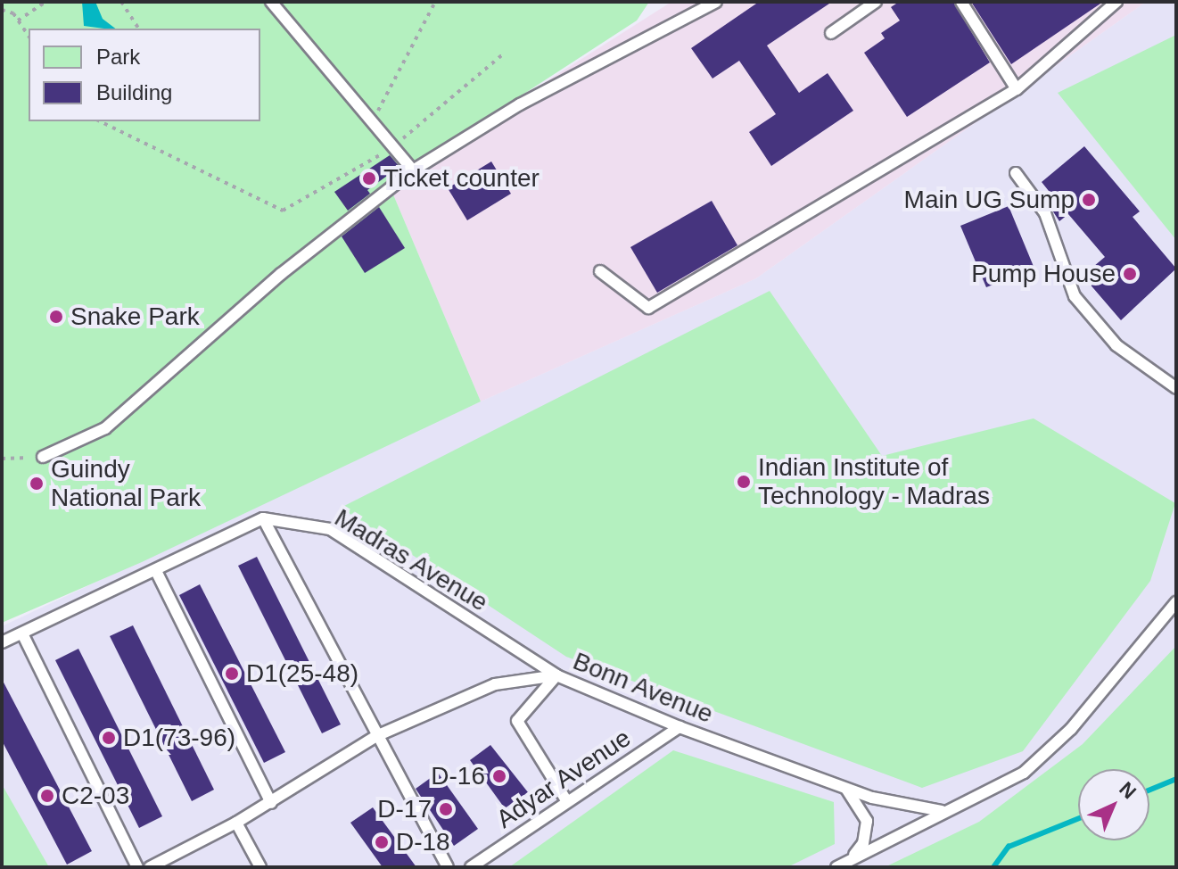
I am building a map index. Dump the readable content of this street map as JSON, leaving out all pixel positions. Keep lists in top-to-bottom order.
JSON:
{
  "streets": {
    "lane": ["Madras Avenue", "Bonn Avenue", "Adyar Avenue"]
  },
  "crossings": [
    ["Madras Avenue", "Bonn Avenue"],
    ["Bonn Avenue", "Adyar Avenue"]
  ],
  "places": [
    "Ticket counter",
    "Main UG Sump",
    "Pump House",
    "Snake Park",
    "Indian Institute of Technology - Madras",
    "Guindy National Park",
    "D1(25-48)",
    "D1(73-96)",
    "D-16",
    "C2-03",
    "D-17",
    "D-18"
  ],
  "legend": ["Park", "Building"],
  "north": "top right"
}
